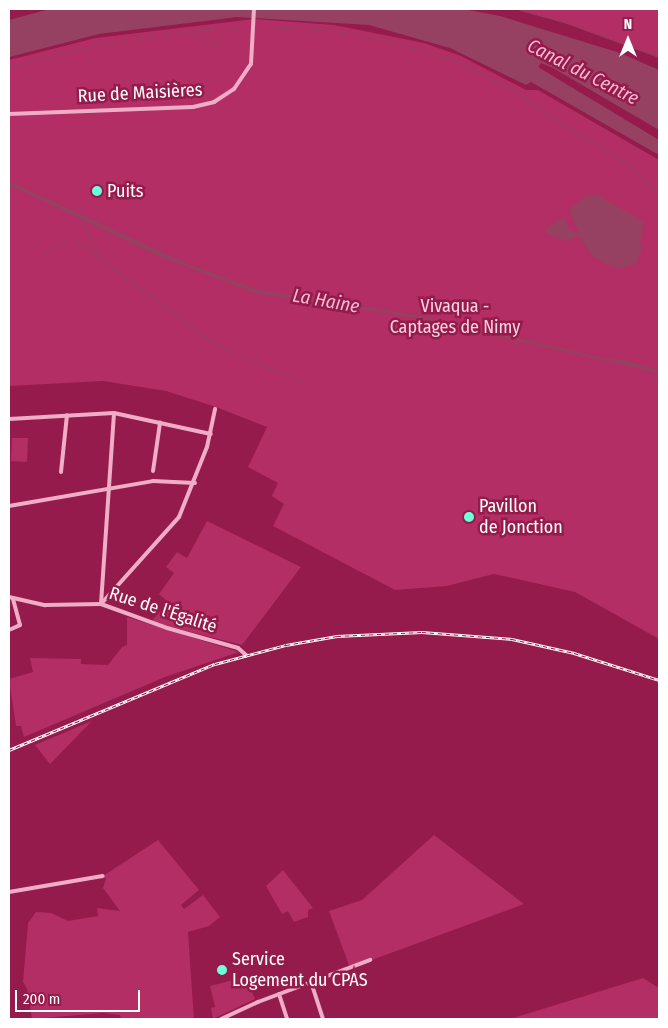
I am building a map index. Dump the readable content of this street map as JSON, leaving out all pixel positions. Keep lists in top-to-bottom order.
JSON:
{
  "streets": {
    "street": ["Rue de Maisières", "Rue de l'Égalité"]
  },
  "water": ["Canal du Centre", "La Haine"],
  "parks": ["Vivaqua - Captages de Nimy"],
  "places": ["Puits", "Pavillon de Jonction", "Service Logement du CPAS"],
  "scale_bar": "200 m",
  "north": "top"
}
